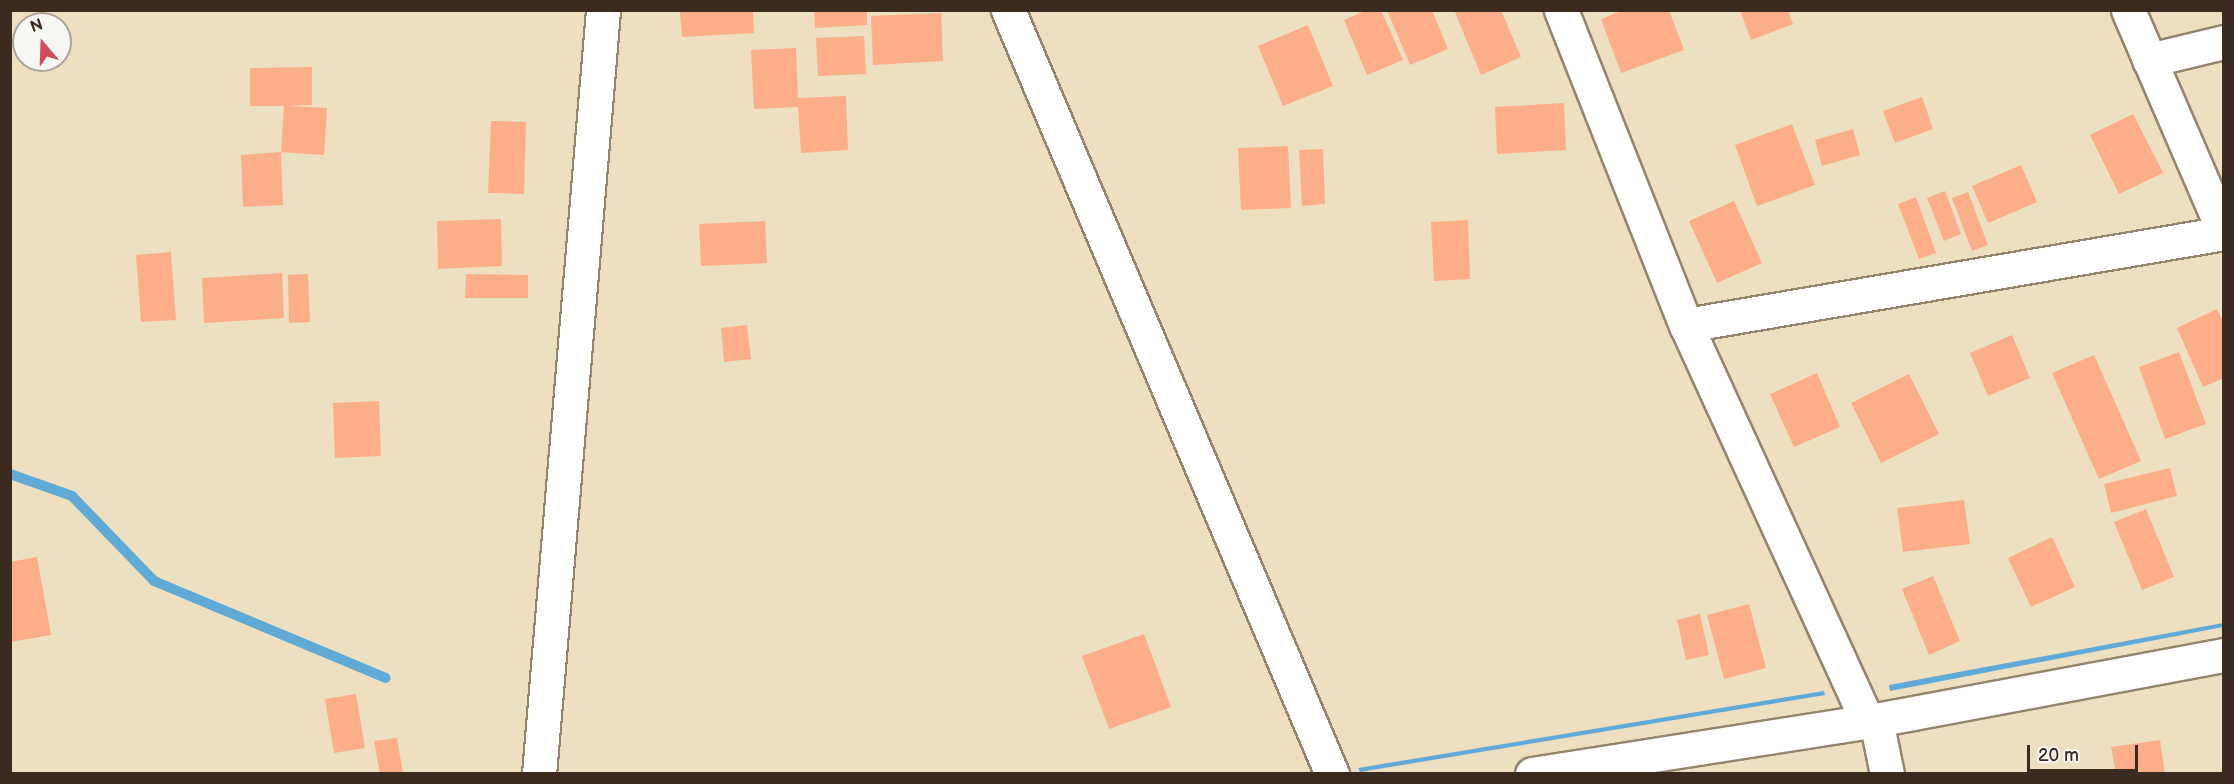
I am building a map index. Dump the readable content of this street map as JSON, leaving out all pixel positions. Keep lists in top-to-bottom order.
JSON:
{
  "scale_bar": "20 m",
  "north": "top"
}
